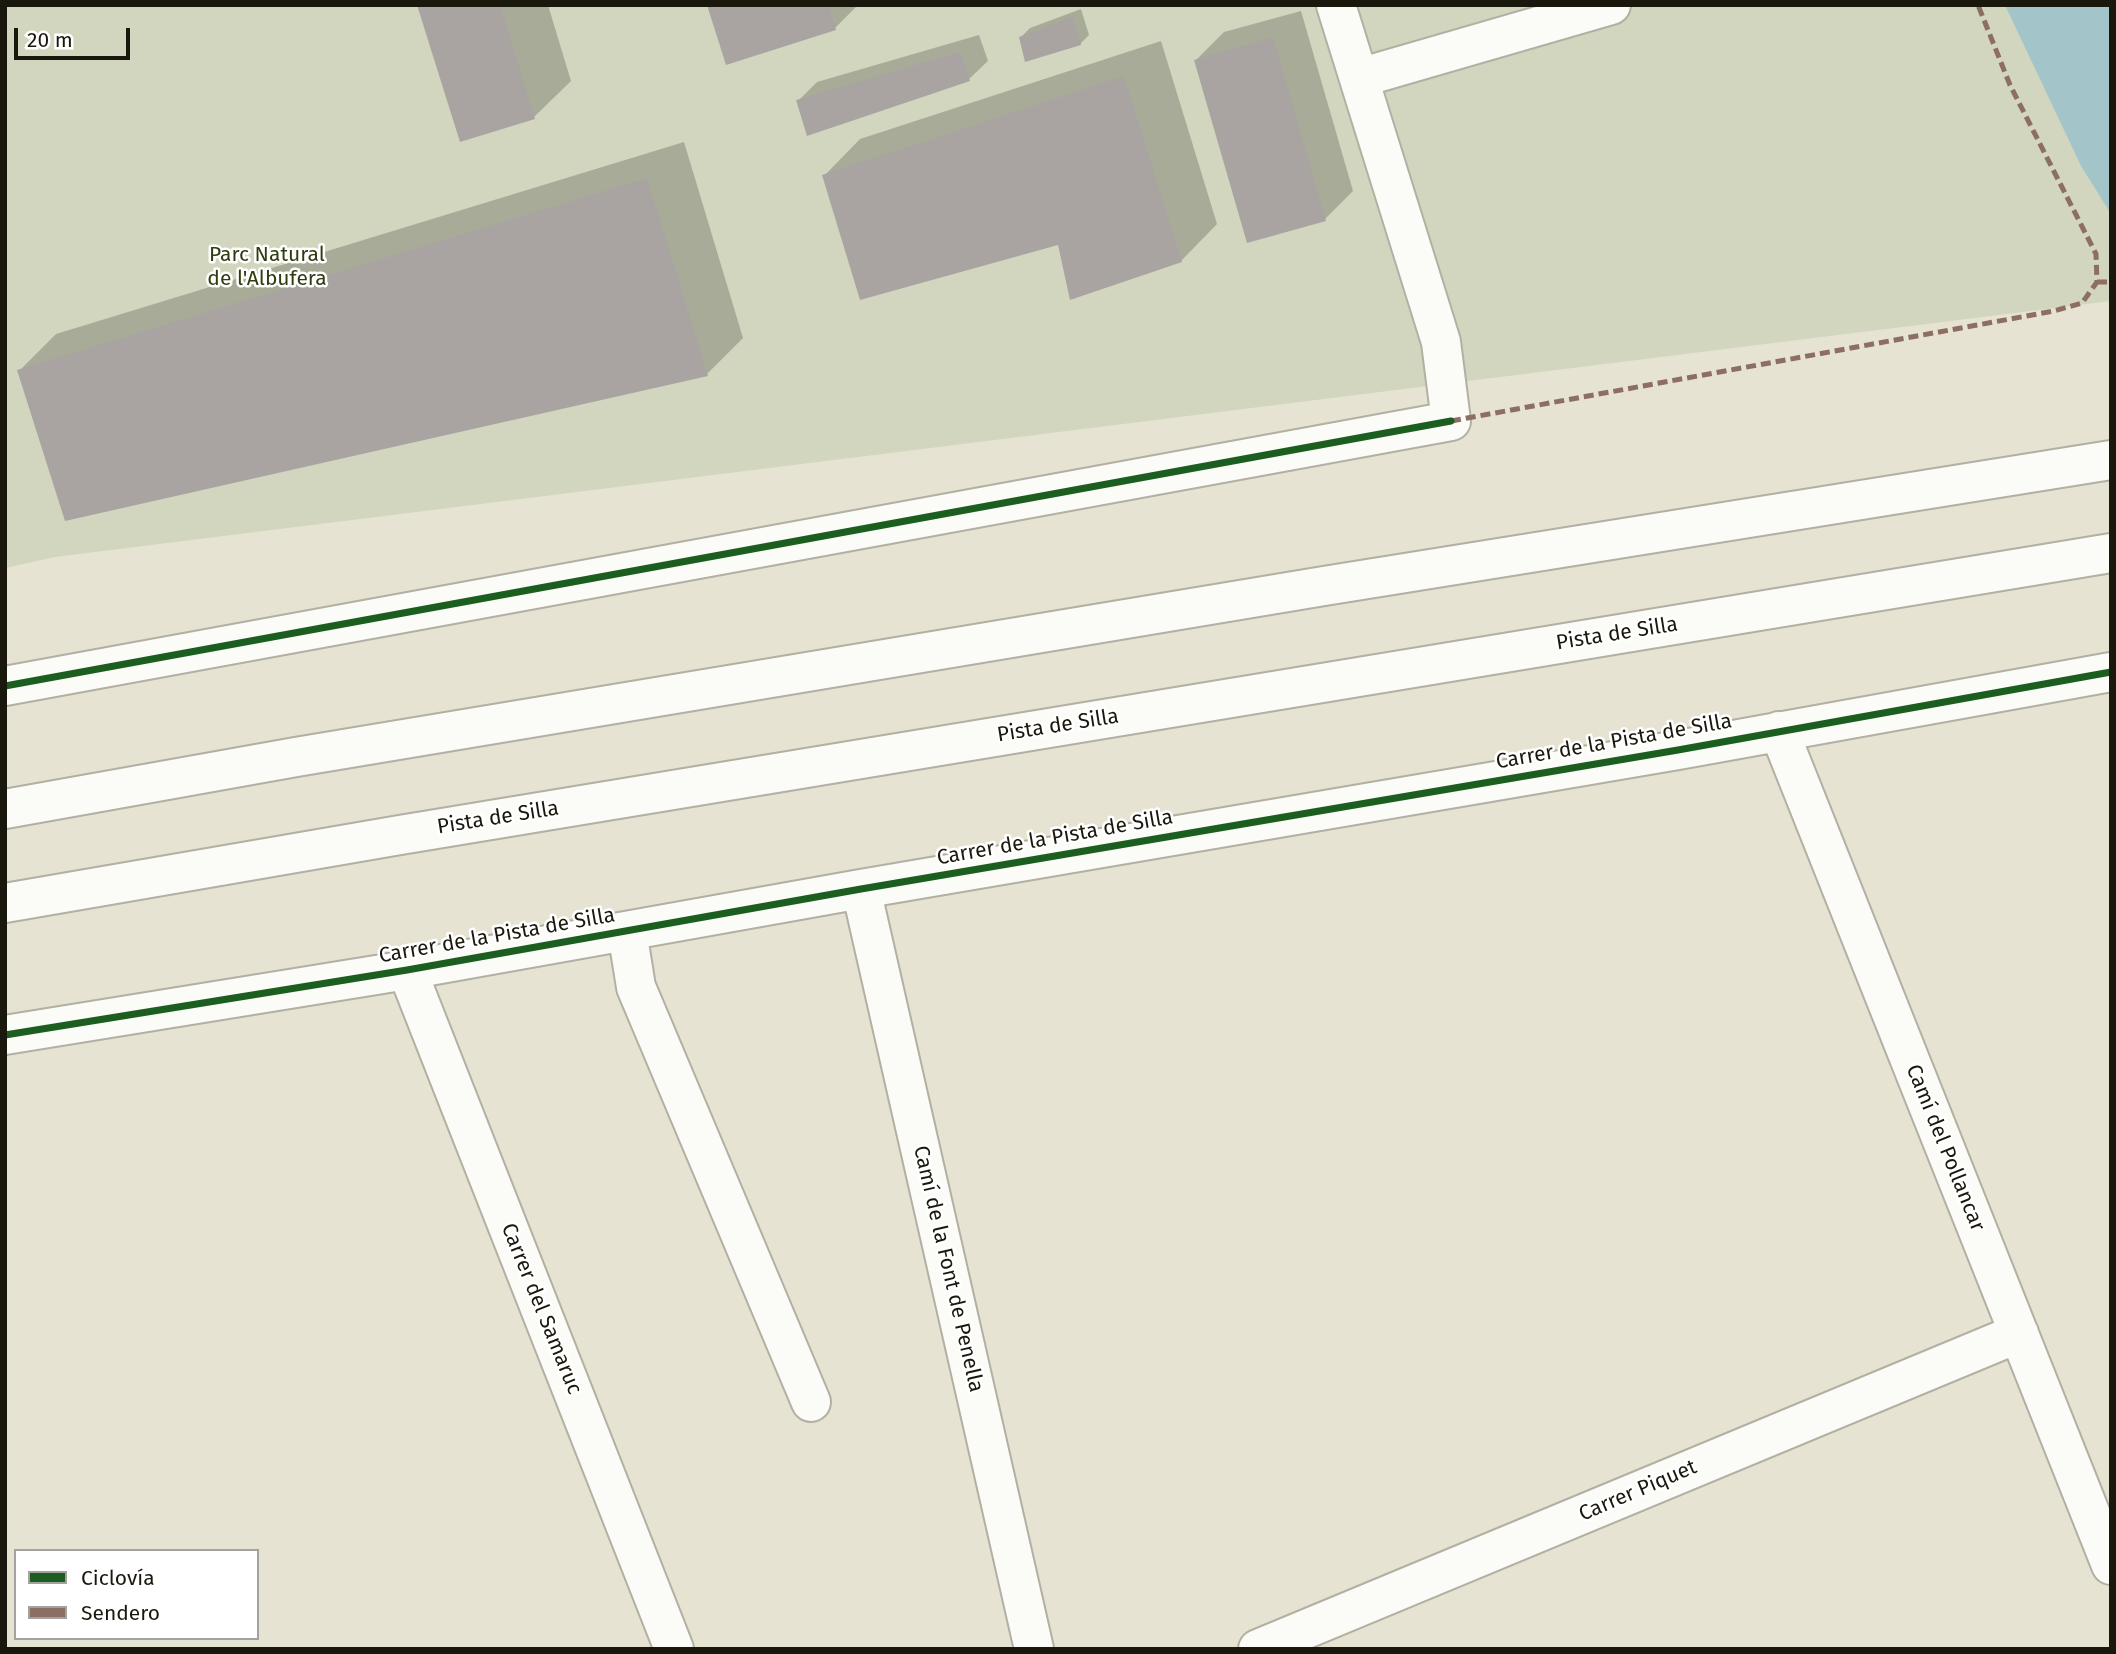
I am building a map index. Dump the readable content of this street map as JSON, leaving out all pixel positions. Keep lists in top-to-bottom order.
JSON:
{
  "streets": {
    "main road": [
      "Pista de Silla",
      "Carrer de la Pista de Silla",
      "Camí del Pollancar",
      "Camí de la Font de Penella",
      "Carrer del Samaruc",
      "Carrer Piquet"
    ]
  },
  "crossings": [
    ["Carrer de la Pista de Silla", "Camí del Pollancar"],
    ["Carrer de la Pista de Silla", "Camí de la Font de Penella"],
    ["Carrer de la Pista de Silla", "Carrer del Samaruc"],
    ["Camí del Pollancar", "Carrer Piquet"]
  ],
  "parks": ["Parc Natural de l'Albufera"],
  "legend": ["Ciclovía", "Sendero"],
  "scale_bar": "20 m"
}
